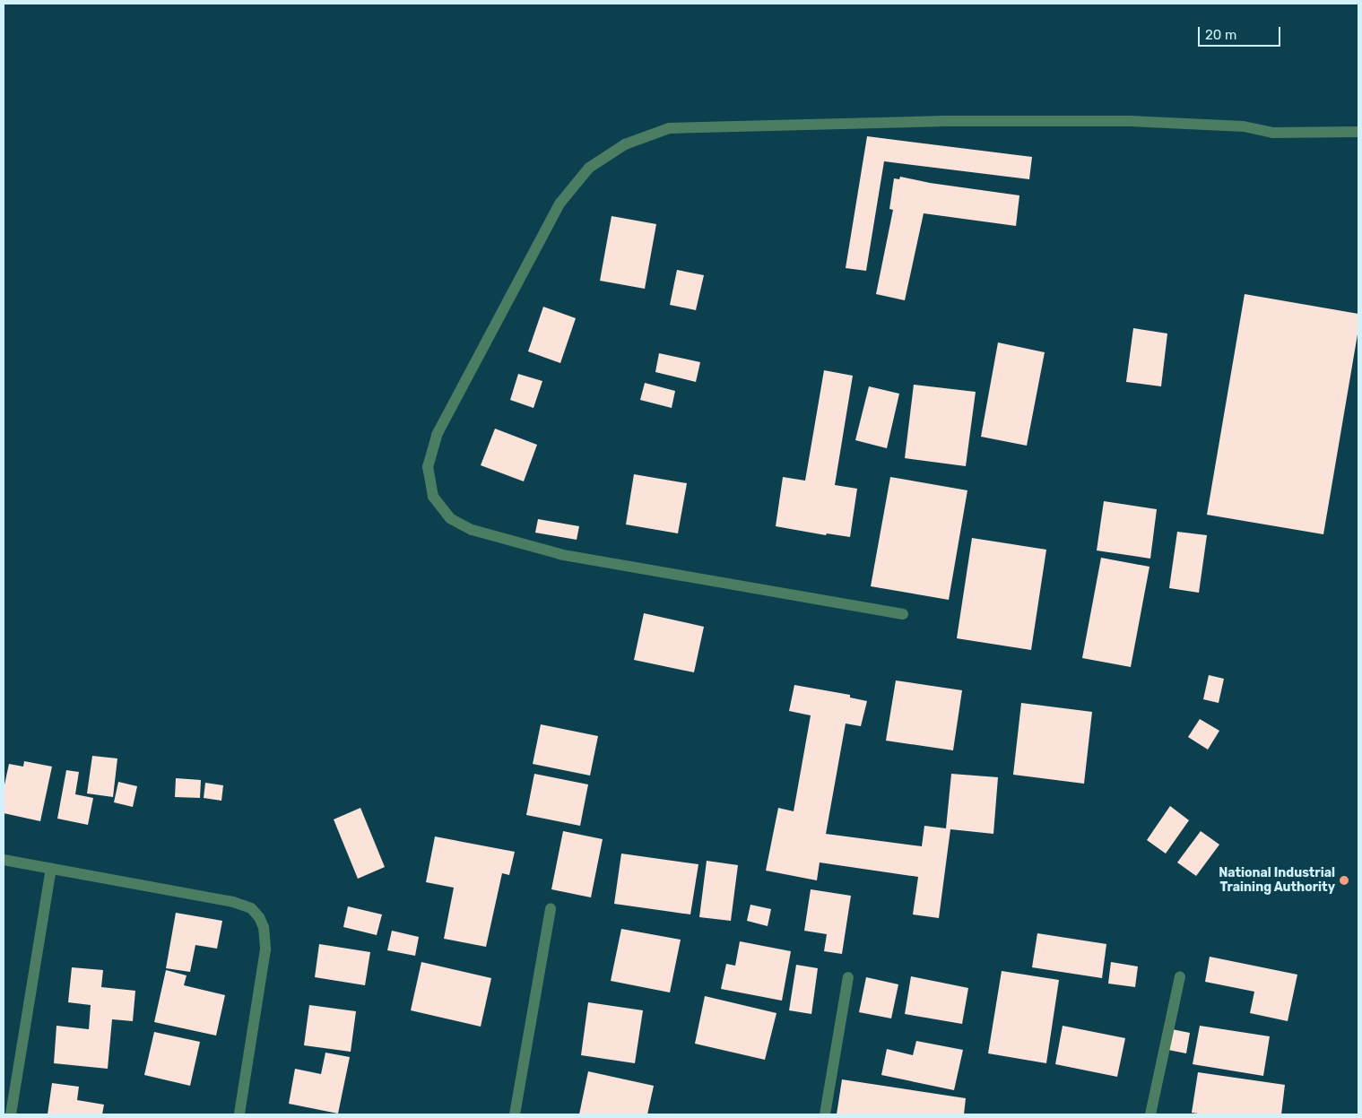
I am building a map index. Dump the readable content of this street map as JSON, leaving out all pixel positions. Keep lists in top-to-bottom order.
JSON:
{
  "places": ["National Industrial Training Authority"],
  "scale_bar": "20 m"
}
